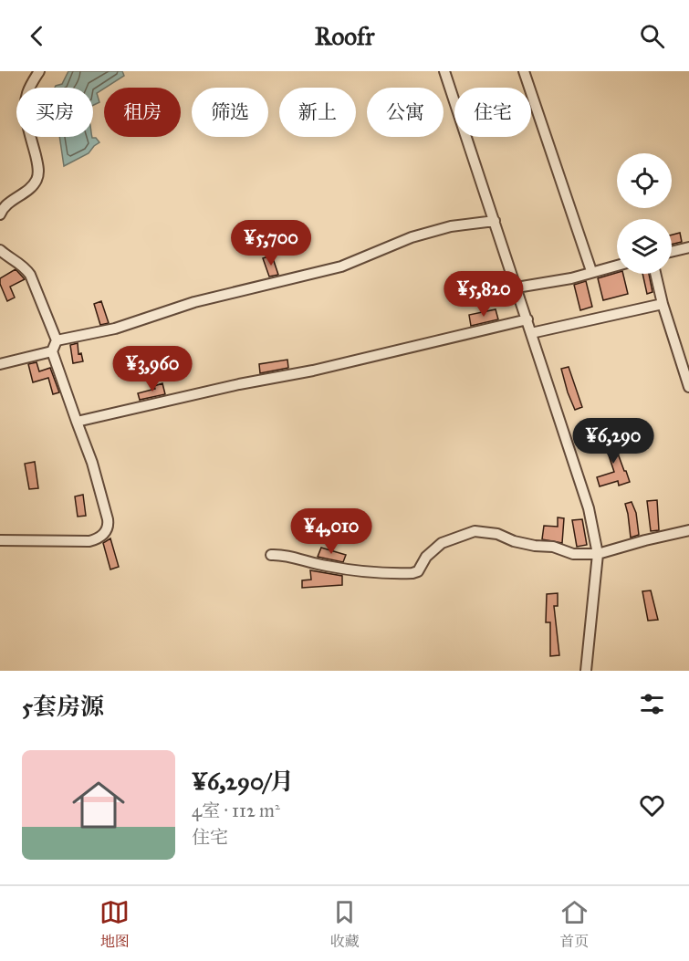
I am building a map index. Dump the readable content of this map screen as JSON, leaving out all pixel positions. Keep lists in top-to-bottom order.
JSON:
{
  "page": {
    "header": "Roofr",
    "chip": [
      "买房",
      "租房",
      "筛选",
      "新上",
      "公寓",
      "住宅"
    ],
    "price": [
      "¥5,700",
      "¥5,820",
      "¥3,960",
      "¥6,290",
      "¥4,010"
    ],
    "heading": "5套房源",
    "list": [
      {
        "name": "¥6,290/月",
        "note": "4室 · 112 m² · 住宅"
      }
    ],
    "tabs": ["地图", "收藏", "首页"]
  }
}
